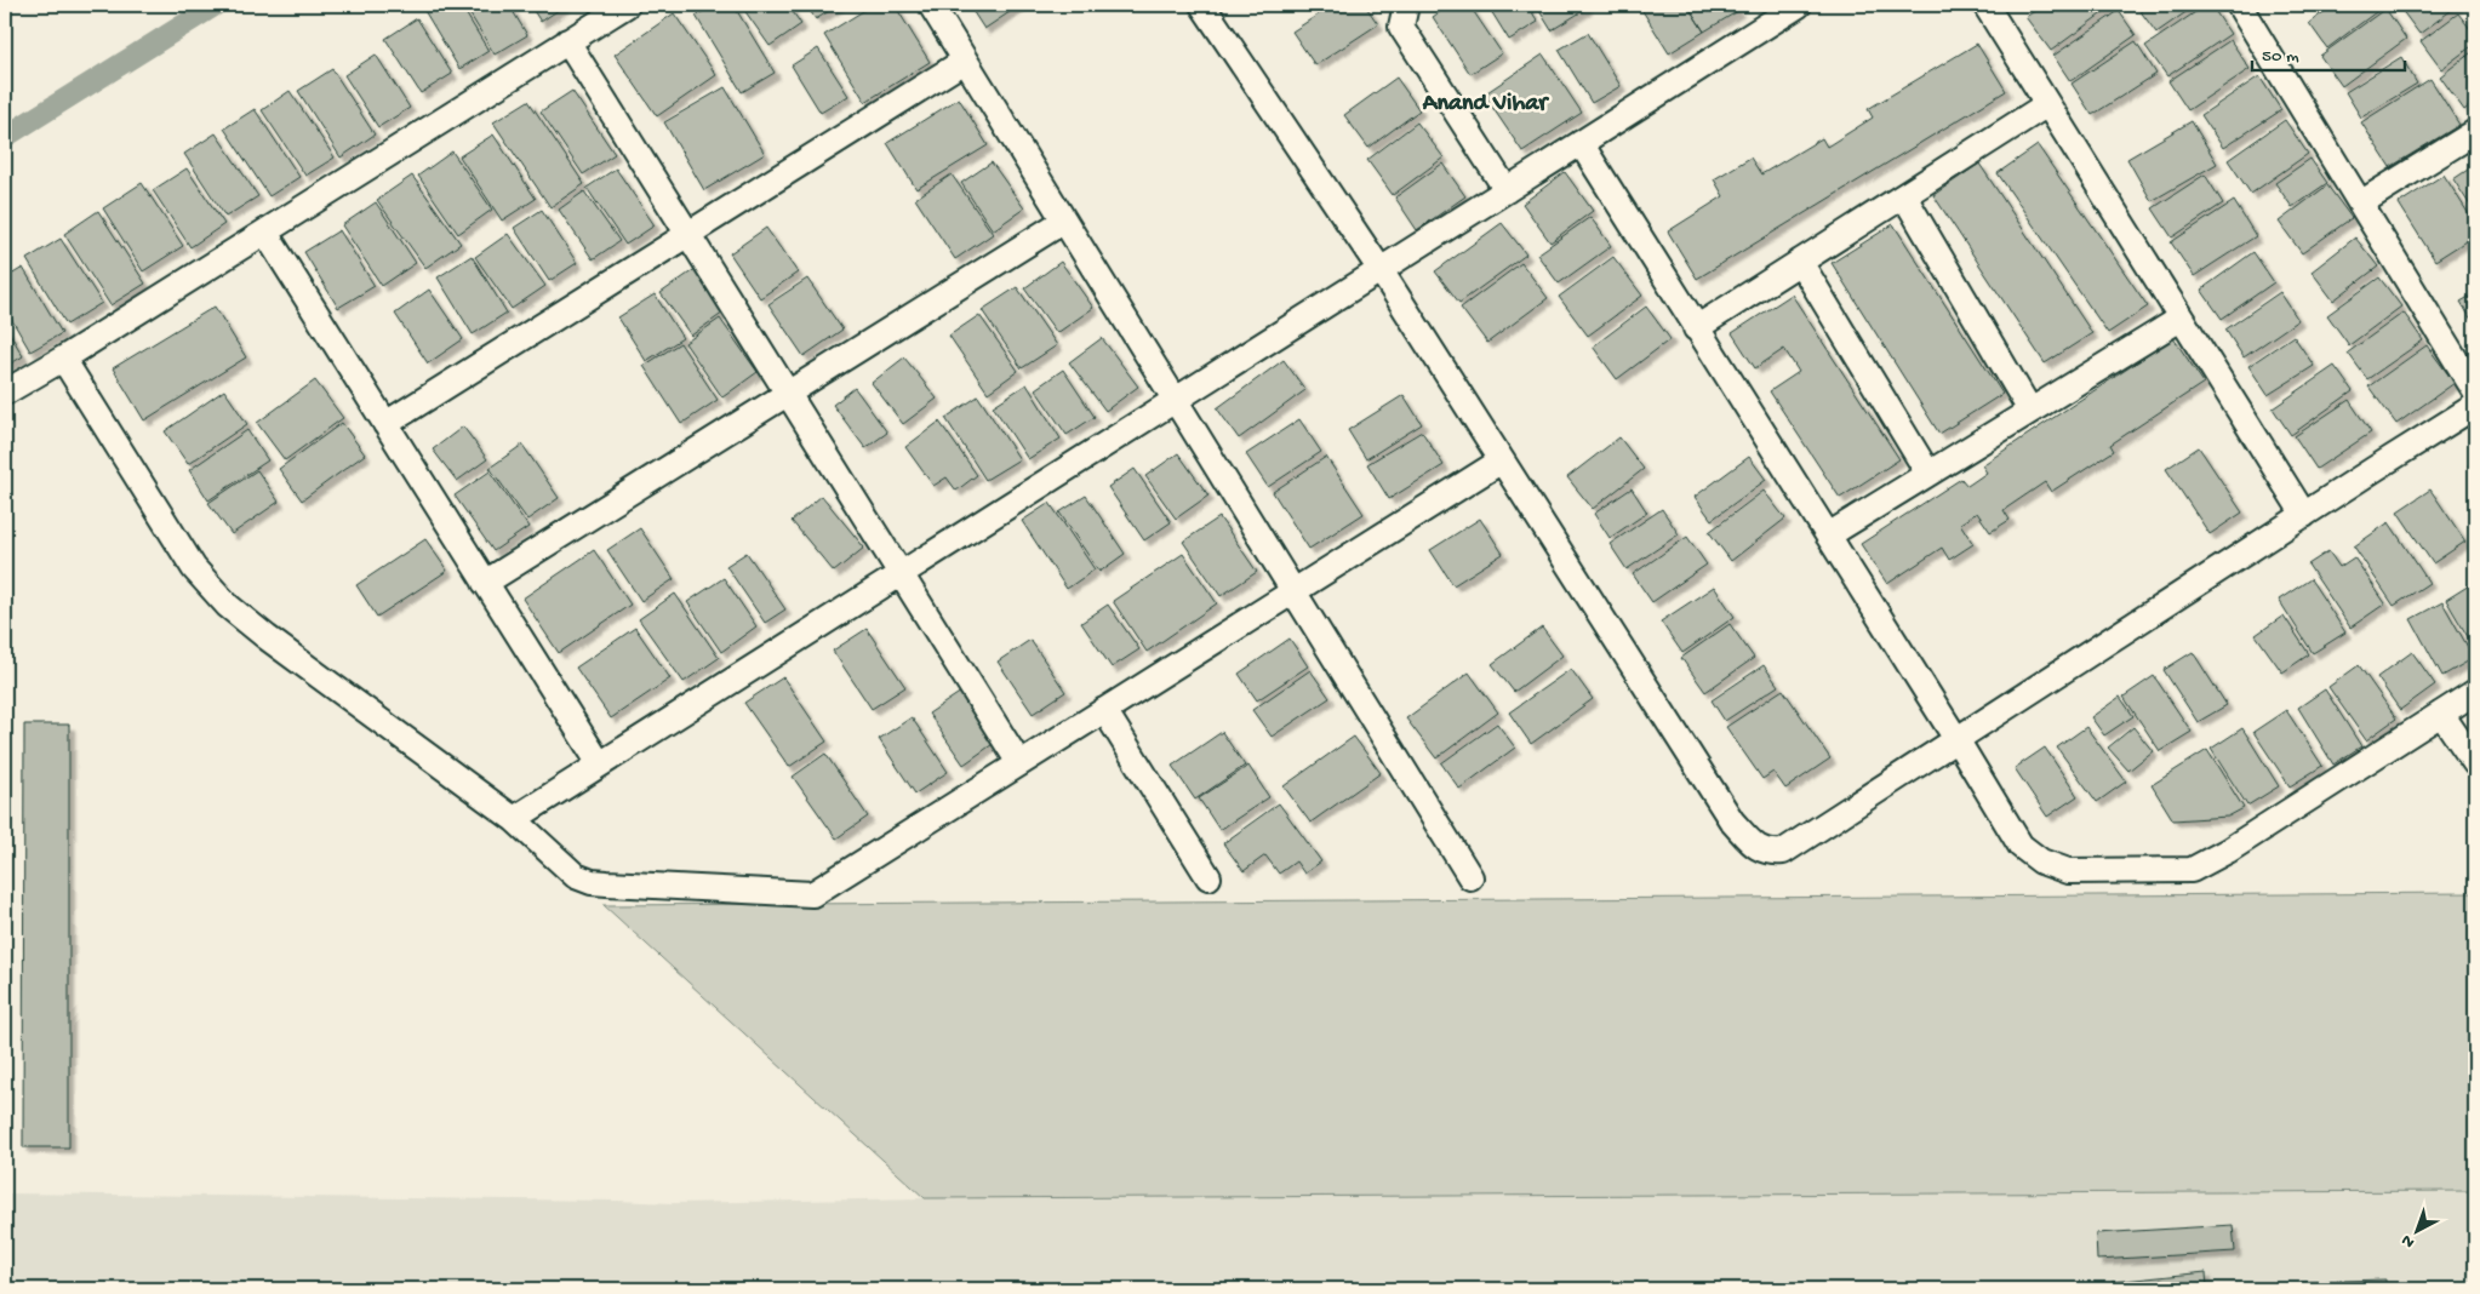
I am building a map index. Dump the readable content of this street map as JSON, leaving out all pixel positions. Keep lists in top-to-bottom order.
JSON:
{
  "districts": ["Anand Vihar"],
  "scale_bar": "50 m",
  "north": "bottom left"
}
